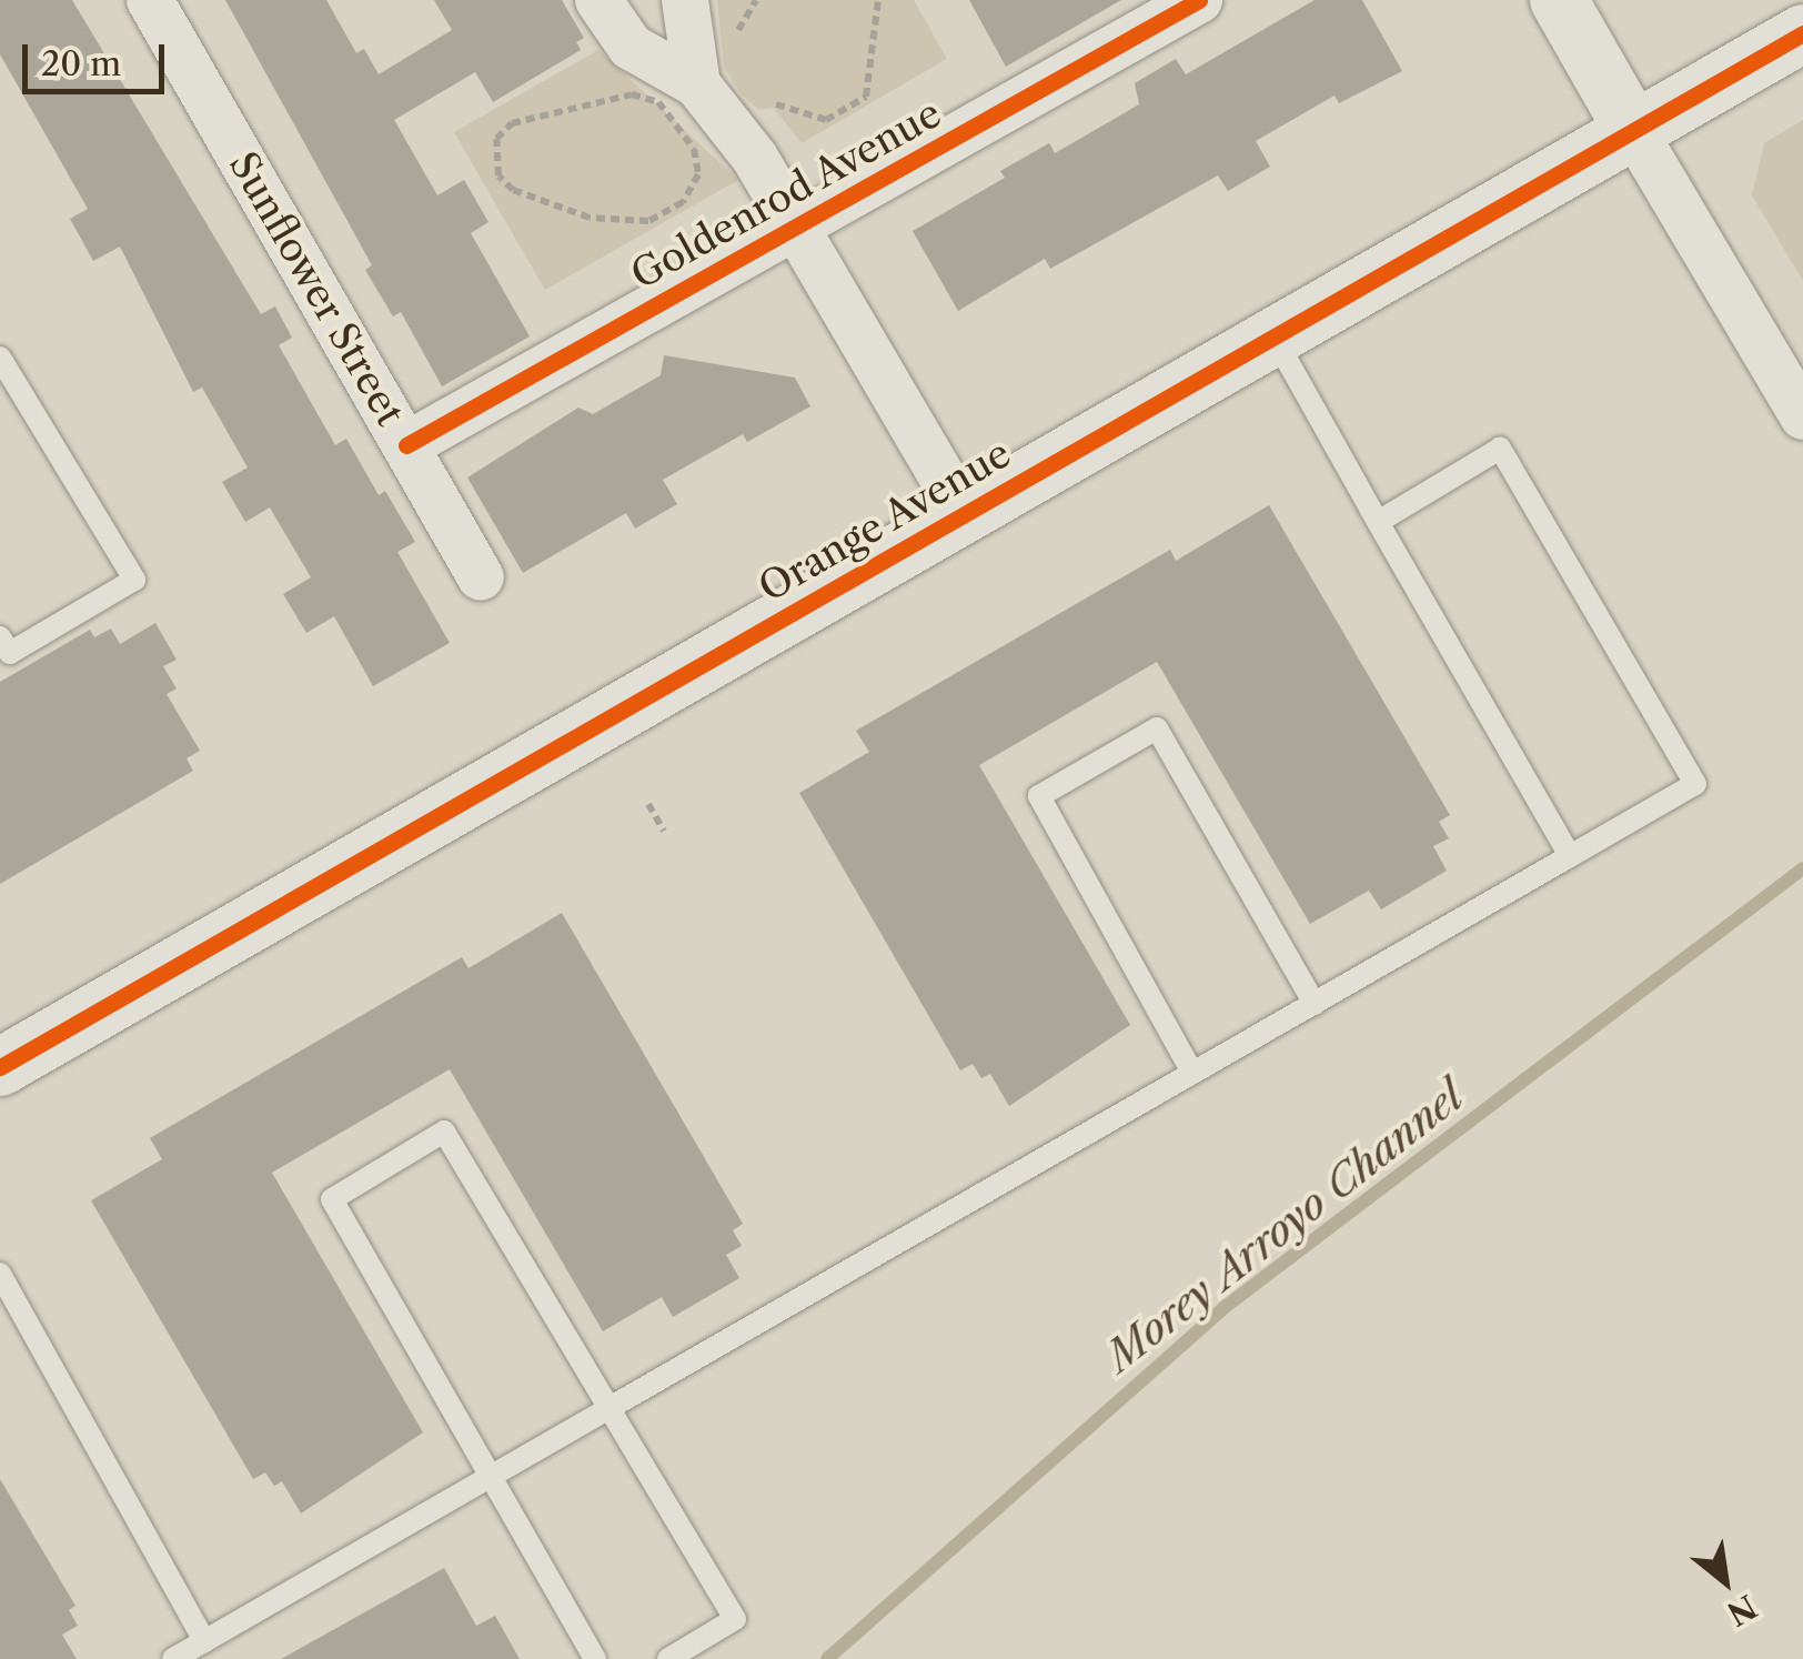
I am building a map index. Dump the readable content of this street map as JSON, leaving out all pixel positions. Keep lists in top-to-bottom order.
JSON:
{
  "streets": {
    "street": ["Goldenrod Avenue", "Sunflower Street", "Orange Avenue"]
  },
  "crossings": [
    ["Goldenrod Avenue", "Sunflower Street"]
  ],
  "water": ["Morey Arroyo Channel"],
  "scale_bar": "20 m",
  "north": "bottom right"
}
